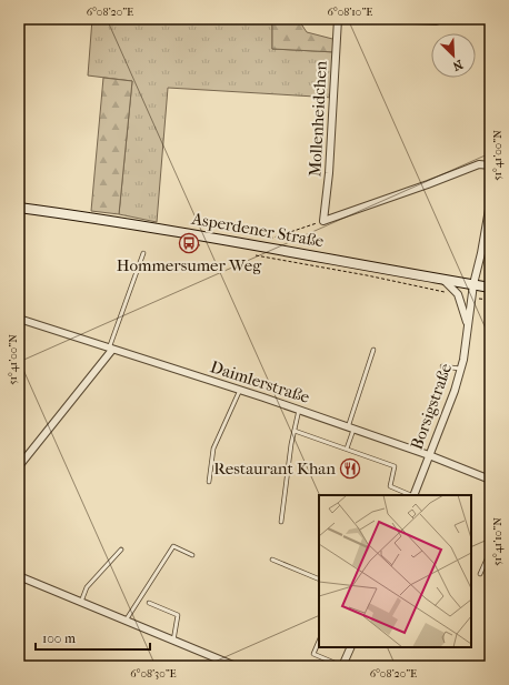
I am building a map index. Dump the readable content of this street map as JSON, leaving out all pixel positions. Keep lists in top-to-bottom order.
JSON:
{
  "streets": {
    "main road": ["Asperdener Straße"],
    "street": ["Mollenheidchen", "Daimlerstraße", "Borsigstraße"]
  },
  "crossings": [
    ["Asperdener Straße", "Borsigstraße"],
    ["Daimlerstraße", "Borsigstraße"]
  ],
  "places": {
    "bus stop": ["Hommersumer Weg"],
    "restaurant": ["Restaurant Khan"]
  },
  "scale_bar": "100 m",
  "north": "bottom right",
  "coordinates": [
    "6°08'20\"E",
    "6°08'10\"E",
    "51°41'00\"N",
    "51°41'10\"N",
    "6°08'30\"E"
  ]
}
